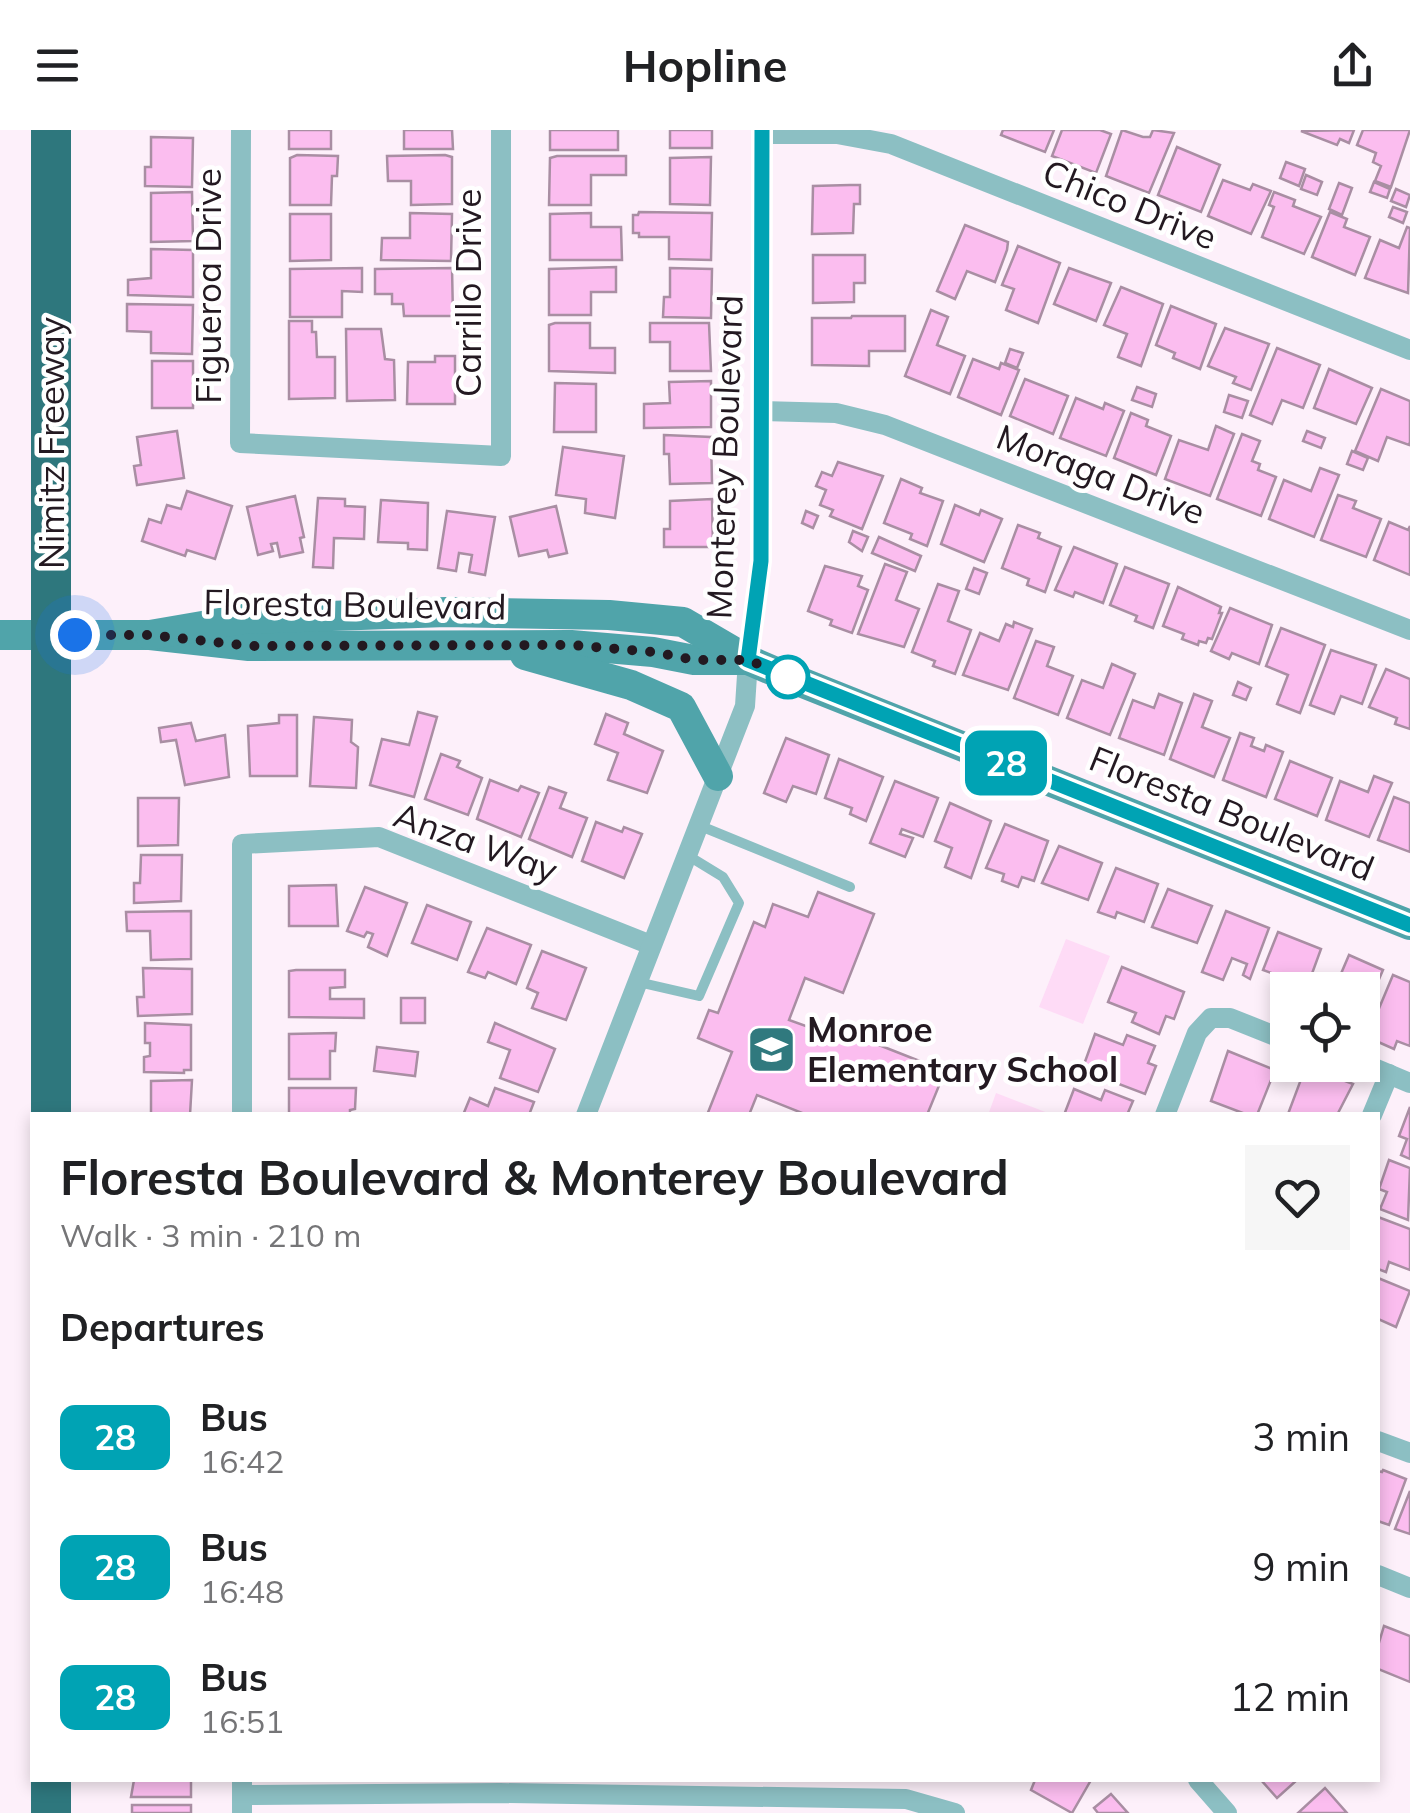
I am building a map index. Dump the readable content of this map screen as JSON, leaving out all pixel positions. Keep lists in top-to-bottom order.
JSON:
{
  "streets": {
    "highway": ["Nimitz Freeway"],
    "street": [
      "Chico Drive",
      "Figueroa Drive",
      "Carrillo Drive",
      "Monterey Boulevard",
      "Moraga Drive",
      "Floresta Boulevard",
      "Anza Way"
    ]
  },
  "crossings": [
    ["Chico Drive", "Monterey Boulevard"],
    ["Figueroa Drive", "Carrillo Drive"],
    ["Monterey Boulevard", "Moraga Drive"],
    ["Monterey Boulevard", "Floresta Boulevard"],
    ["Monterey Boulevard", "Anza Way"]
  ],
  "places": {
    "school or university": ["Monroe Elementary School"]
  },
  "lines": ["bus line 28"],
  "page": {
    "header": "Hopline",
    "on_map": "28",
    "heading": [
      ["Floresta Boulevard & Monterey Boulevard", "Walk · 3 min · 210 m"],
      "Departures"
    ],
    "list": [
      {
        "mark": "28",
        "name": "Bus",
        "note": "16:42",
        "value": "3 min"
      },
      {
        "mark": "28",
        "name": "Bus",
        "note": "16:48",
        "value": "9 min"
      },
      {
        "mark": "28",
        "name": "Bus",
        "note": "16:51",
        "value": "12 min"
      }
    ]
  }
}
